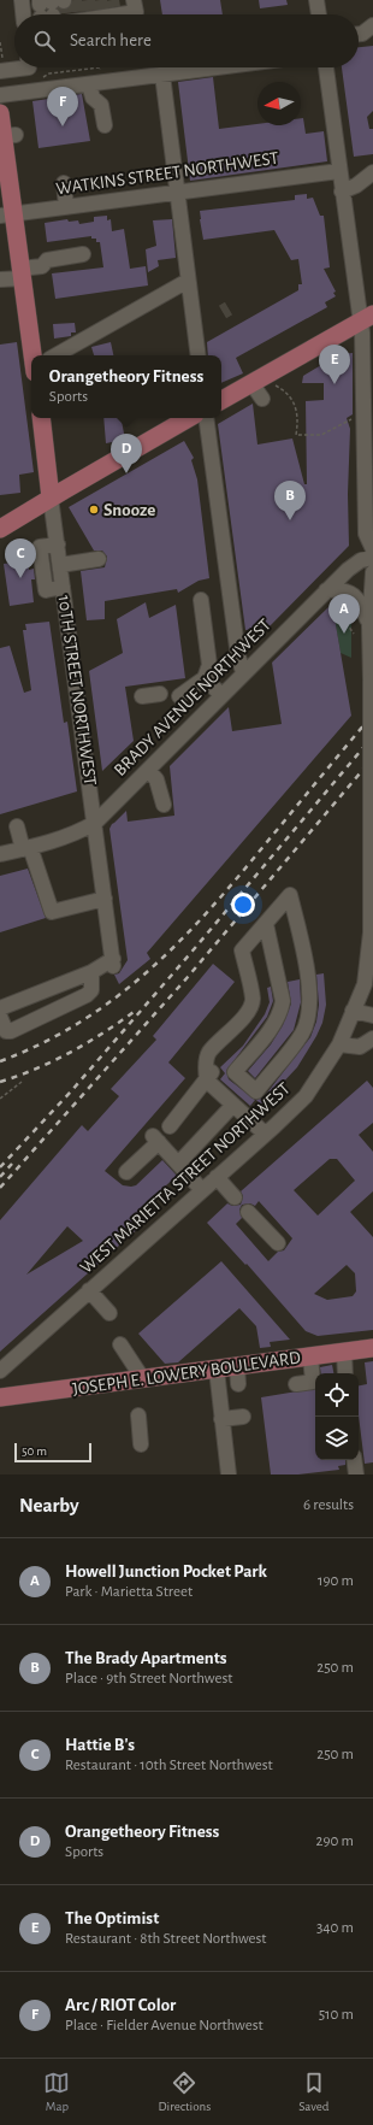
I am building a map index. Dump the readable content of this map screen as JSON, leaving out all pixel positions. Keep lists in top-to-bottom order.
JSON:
{
  "streets": {
    "main road": ["10TH STREET NORTHWEST", "JOSEPH E. LOWERY BOULEVARD"],
    "street": ["WATKINS STREET NORTHWEST", "BRADY AVENUE NORTHWEST", "WEST MARIETTA STREET NORTHWEST"]
  },
  "crossings": [
    ["10TH STREET NORTHWEST", "BRADY AVENUE NORTHWEST"]
  ],
  "places": ["Snooze"],
  "scale_bar": "50 m",
  "north": "left",
  "page": {
    "search": "Search here",
    "pins": [
      "F",
      "E",
      "D",
      "B",
      "C",
      "A"
    ],
    "popup": ["Orangetheory Fitness", "Sports"],
    "scale": "50 m",
    "heading": ["Nearby", "6 results"],
    "list": [
      {
        "mark": "A",
        "name": "Howell Junction Pocket Park",
        "note": "Park · Marietta Street",
        "value": "190 m"
      },
      {
        "mark": "B",
        "name": "The Brady Apartments",
        "note": "Place · 9th Street Northwest",
        "value": "250 m"
      },
      {
        "mark": "C",
        "name": "Hattie B's",
        "note": "Restaurant · 10th Street Northwest",
        "value": "250 m"
      },
      {
        "mark": "D",
        "name": "Orangetheory Fitness",
        "note": "Sports",
        "value": "290 m"
      },
      {
        "mark": "E",
        "name": "The Optimist",
        "note": "Restaurant · 8th Street Northwest",
        "value": "340 m"
      },
      {
        "mark": "F",
        "name": "Arc / RIOT Color",
        "note": "Place · Fielder Avenue Northwest",
        "value": "510 m"
      }
    ],
    "nav": ["Map", "Directions", "Saved"]
  }
}
